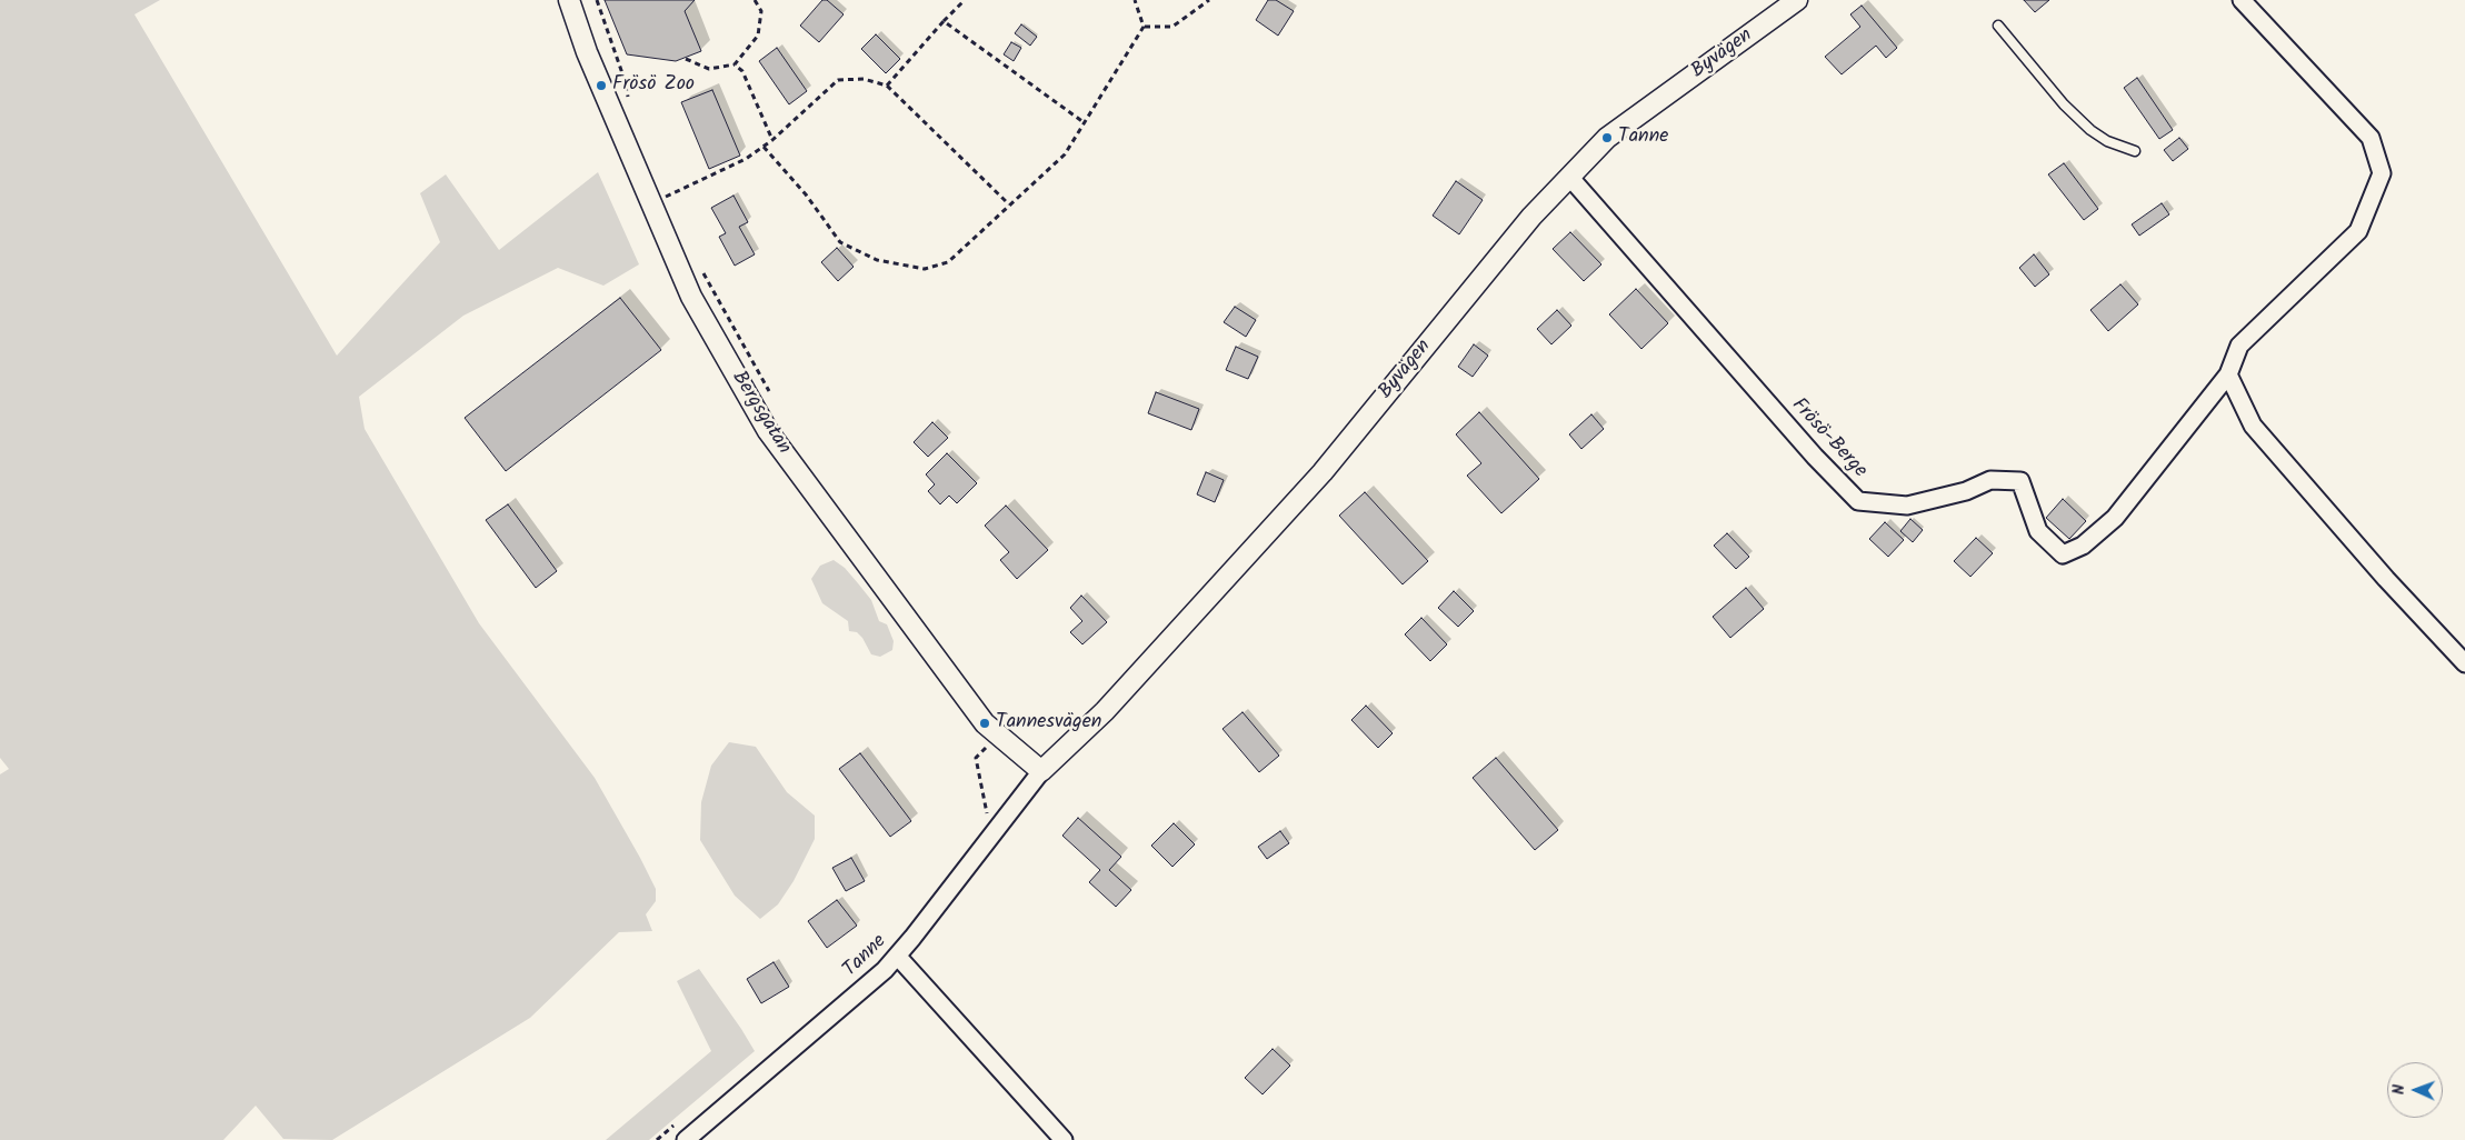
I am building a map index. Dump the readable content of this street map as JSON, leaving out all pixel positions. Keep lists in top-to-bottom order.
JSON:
{
  "streets": {
    "street": [
      "Byvägen",
      "Bergsgatan",
      "Frösö-Berge",
      "Tanne"
    ]
  },
  "crossings": [
    ["Byvägen", "Bergsgatan"],
    ["Byvägen", "Frösö-Berge"],
    ["Byvägen", "Tanne"],
    ["Bergsgatan", "Tanne"]
  ],
  "places": ["Frösö Zoo", "Tanne", "Tannesvägen"],
  "north": "left"
}
